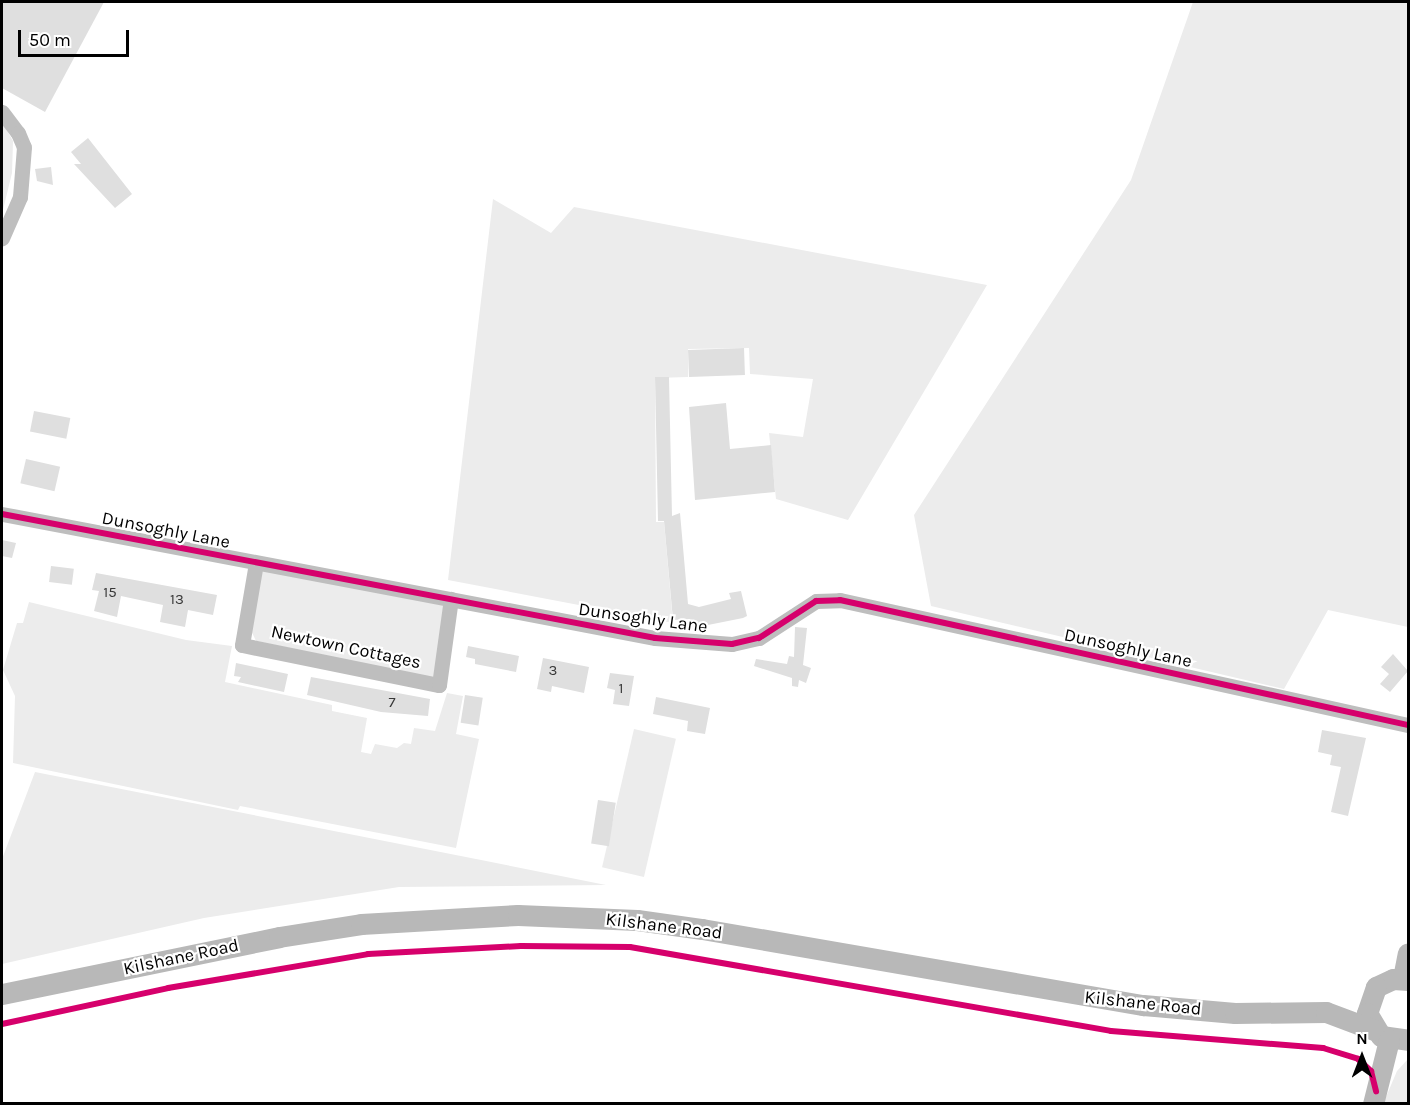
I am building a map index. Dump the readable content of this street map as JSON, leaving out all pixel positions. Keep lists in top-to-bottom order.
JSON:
{
  "streets": {
    "street": ["Dunsoghly Lane", "Newtown Cottages", "Kilshane Road"]
  },
  "crossings": [
    ["Dunsoghly Lane", "Newtown Cottages"]
  ],
  "house_numbers": [
    "15",
    "13",
    "3",
    "1",
    "7"
  ],
  "scale_bar": "50 m",
  "north": "top"
}
